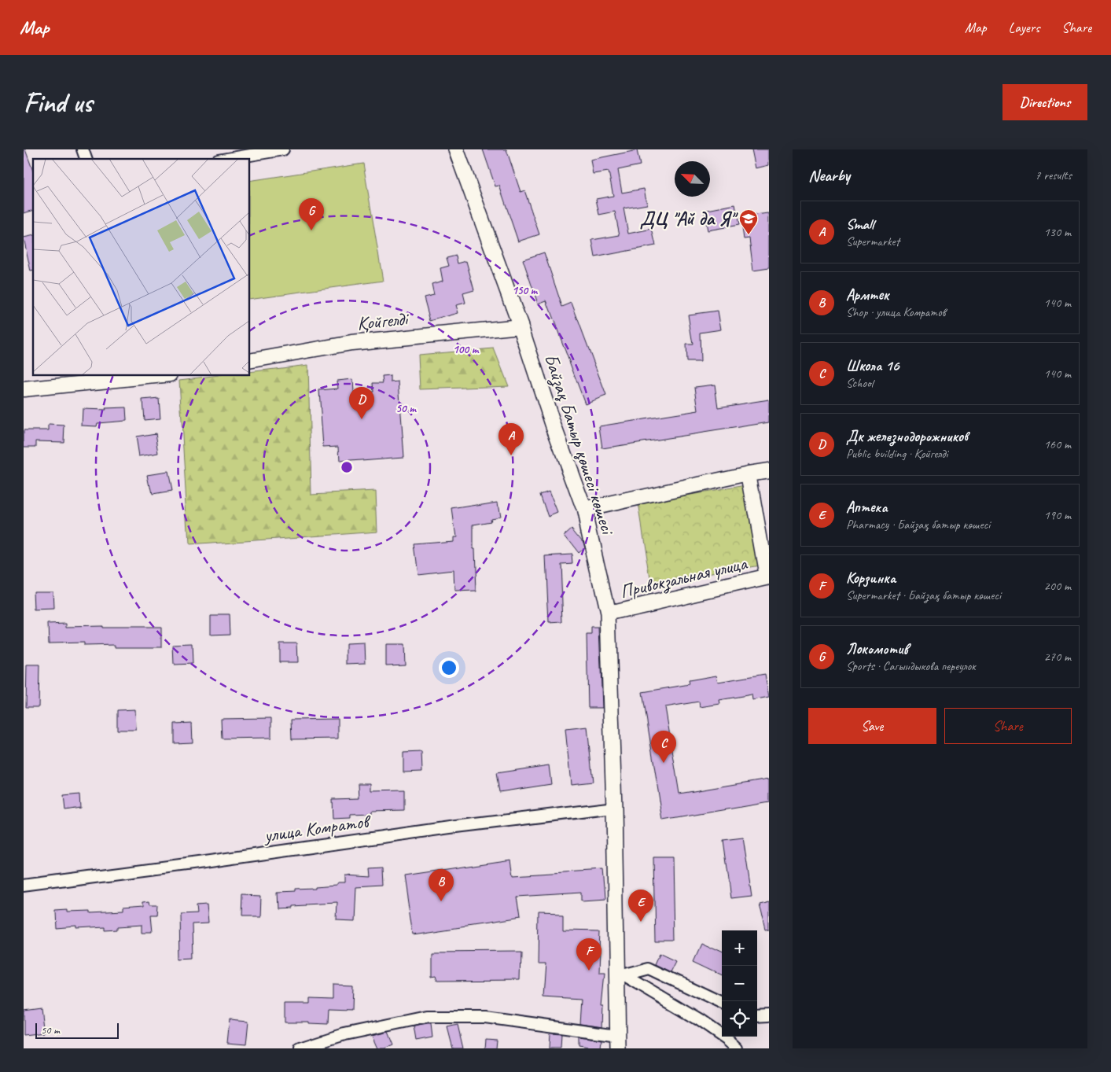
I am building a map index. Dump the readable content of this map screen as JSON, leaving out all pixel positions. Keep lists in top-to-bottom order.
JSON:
{
  "streets": {
    "main road": ["Байзақ Батыр қөшесі көшесі"],
    "street": ["Қойгелді", "Привокзальная улица", "улица Комратов"]
  },
  "crossings": [
    ["Қойгелді", "Байзақ Батыр қөшесі көшесі"],
    ["Байзақ Батыр қөшесі көшесі", "Привокзальная улица"],
    ["Байзақ Батыр қөшесі көшесі", "улица Комратов"]
  ],
  "places": {
    "school or university": ["ДЦ \"Ай да Я\""]
  },
  "scale_bar": "50 m",
  "north": "top left",
  "page": {
    "header": "Map",
    "nav": ["Map", "Layers", "Share"],
    "buttons": [
      "Directions",
      ["Save", "Share"]
    ],
    "title": "Find us",
    "heading": ["Nearby", "7 results"],
    "pins": [
      "G",
      "D",
      "A",
      "C",
      "B",
      "E",
      "F"
    ],
    "list": [
      {
        "mark": "A",
        "name": "Small",
        "note": "Supermarket",
        "value": "130 m"
      },
      {
        "mark": "B",
        "name": "Армтек",
        "note": "Shop · улица Комратов",
        "value": "140 m"
      },
      {
        "mark": "C",
        "name": "Школа 16",
        "note": "School",
        "value": "140 m"
      },
      {
        "mark": "D",
        "name": "Дк железнодорожников",
        "note": "Public building · Қойгелді",
        "value": "160 m"
      },
      {
        "mark": "E",
        "name": "Аптека",
        "note": "Pharmacy · Байзақ батыр көшесі",
        "value": "190 m"
      },
      {
        "mark": "F",
        "name": "Корзинка",
        "note": "Supermarket · Байзақ батыр көшесі",
        "value": "200 m"
      },
      {
        "mark": "G",
        "name": "Локомотив",
        "note": "Sports · Сагындыкова переулок",
        "value": "270 m"
      }
    ],
    "map_buttons": ["+", "−"],
    "scale": "50 m"
  },
  "rings": ["150 m", "100 m", "50 m"]
}
